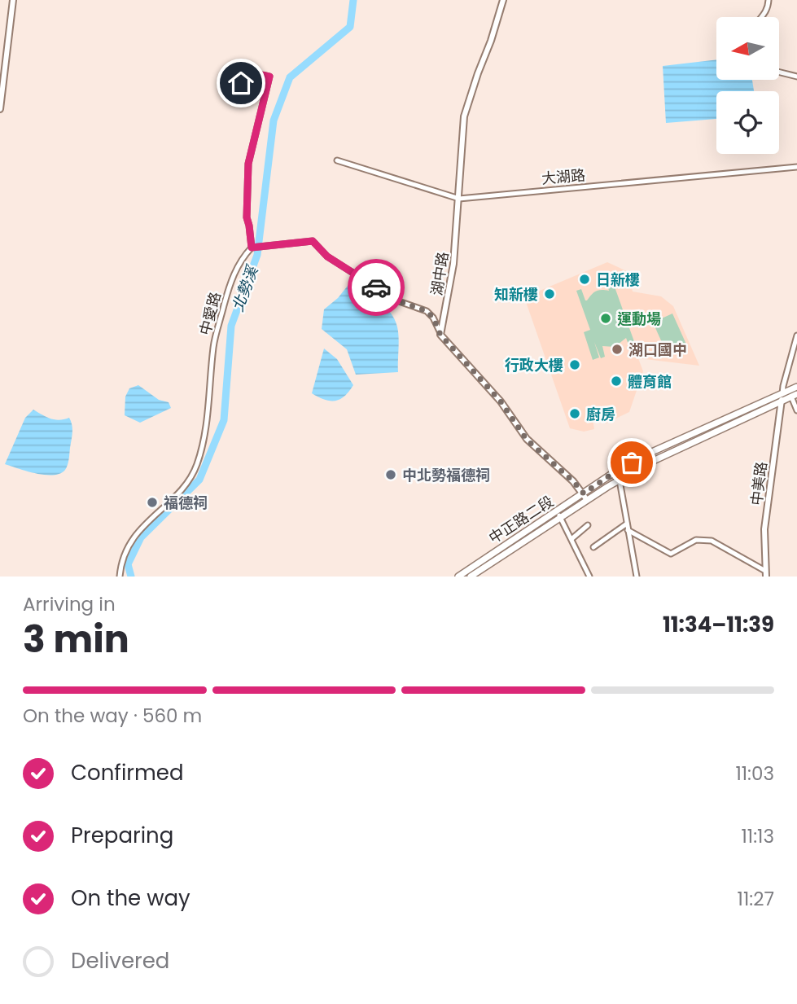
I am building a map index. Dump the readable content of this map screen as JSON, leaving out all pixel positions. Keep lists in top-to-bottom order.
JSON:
{
  "streets": {
    "main road": ["中正路二段"],
    "street": [
      "大湖路",
      "湖中路",
      "中愛路",
      "中美路"
    ]
  },
  "crossings": [
    ["大湖路", "湖中路"],
    ["中美路", "中正路二段"]
  ],
  "water": ["北勢溪"],
  "places": [
    "日新樓",
    "知新樓",
    "運動場",
    "湖口國中",
    "行政大樓",
    "體育館",
    "廚房",
    "中北勢福德祠",
    "福德祠"
  ],
  "north": "left",
  "page": {
    "heading": ["3 min", "Arriving in", "11:34–11:39"],
    "bar": "On the way · 560 m",
    "list": [
      ["Confirmed", "11:03"],
      ["Preparing", "11:13"],
      ["On the way", "11:27"],
      "Delivered"
    ]
  }
}
